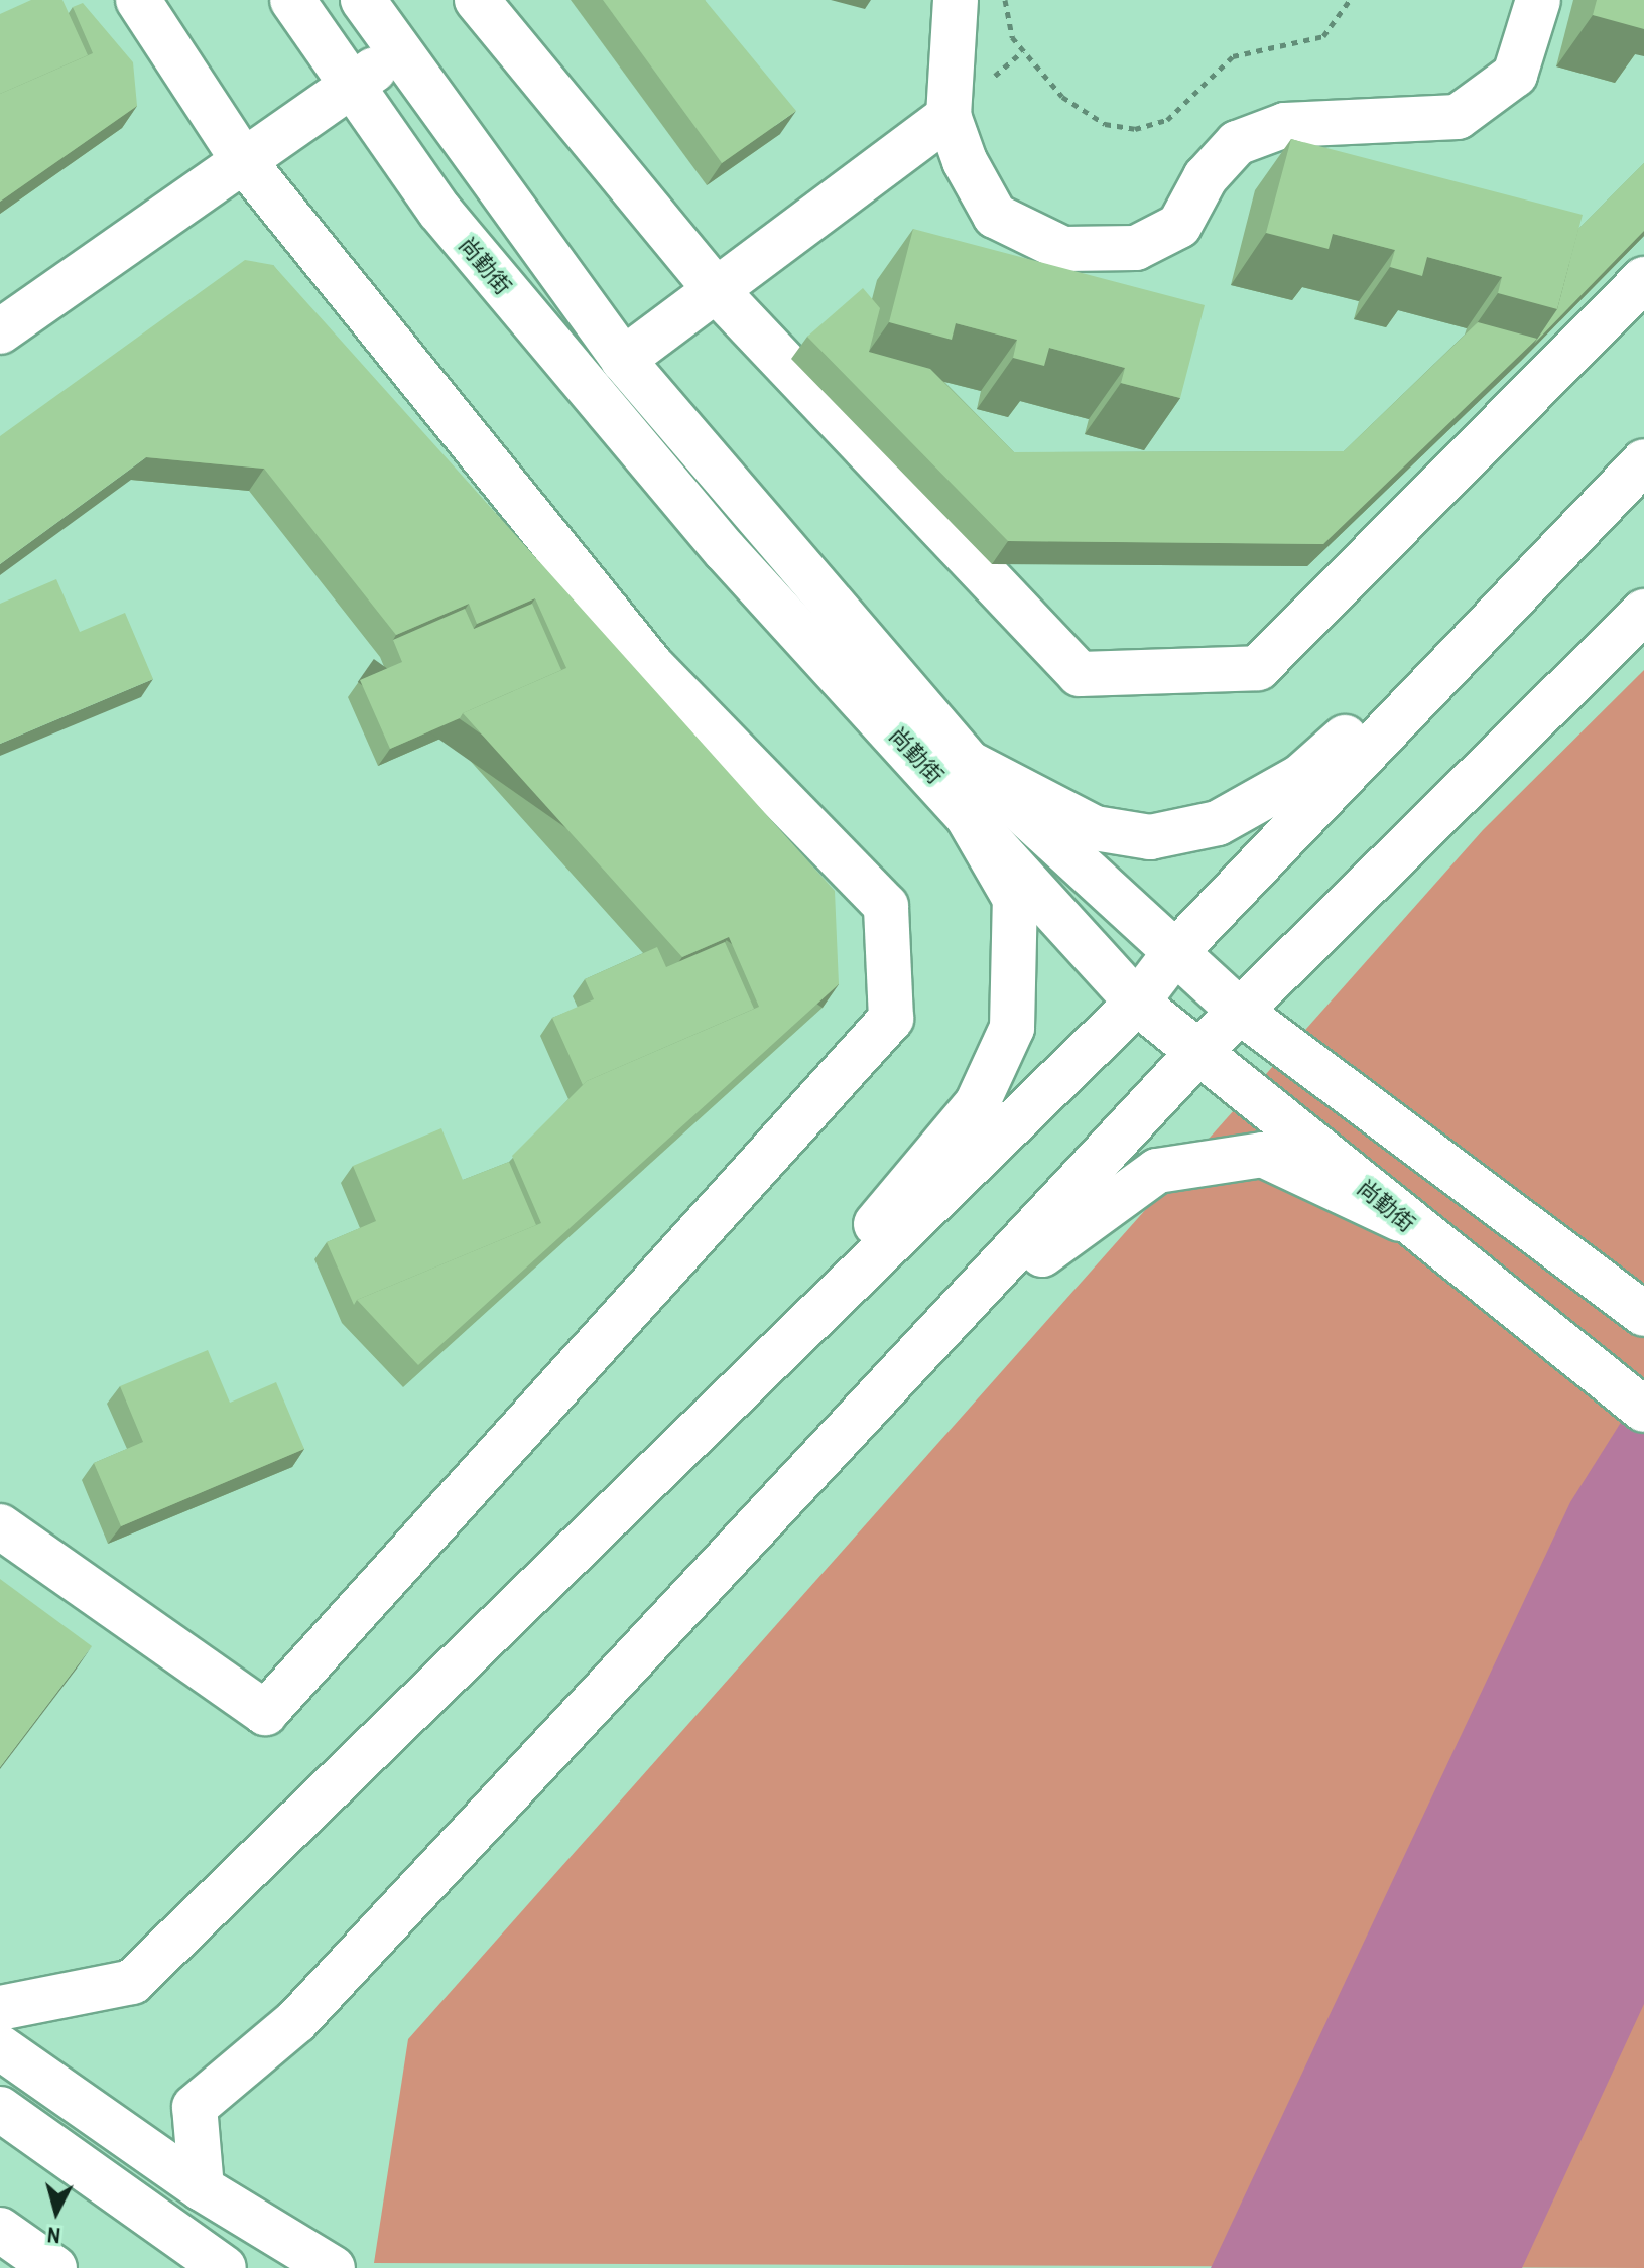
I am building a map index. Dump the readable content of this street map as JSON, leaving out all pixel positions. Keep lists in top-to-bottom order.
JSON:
{
  "streets": {
    "main road": ["尚勤街"]
  },
  "north": "bottom"
}
